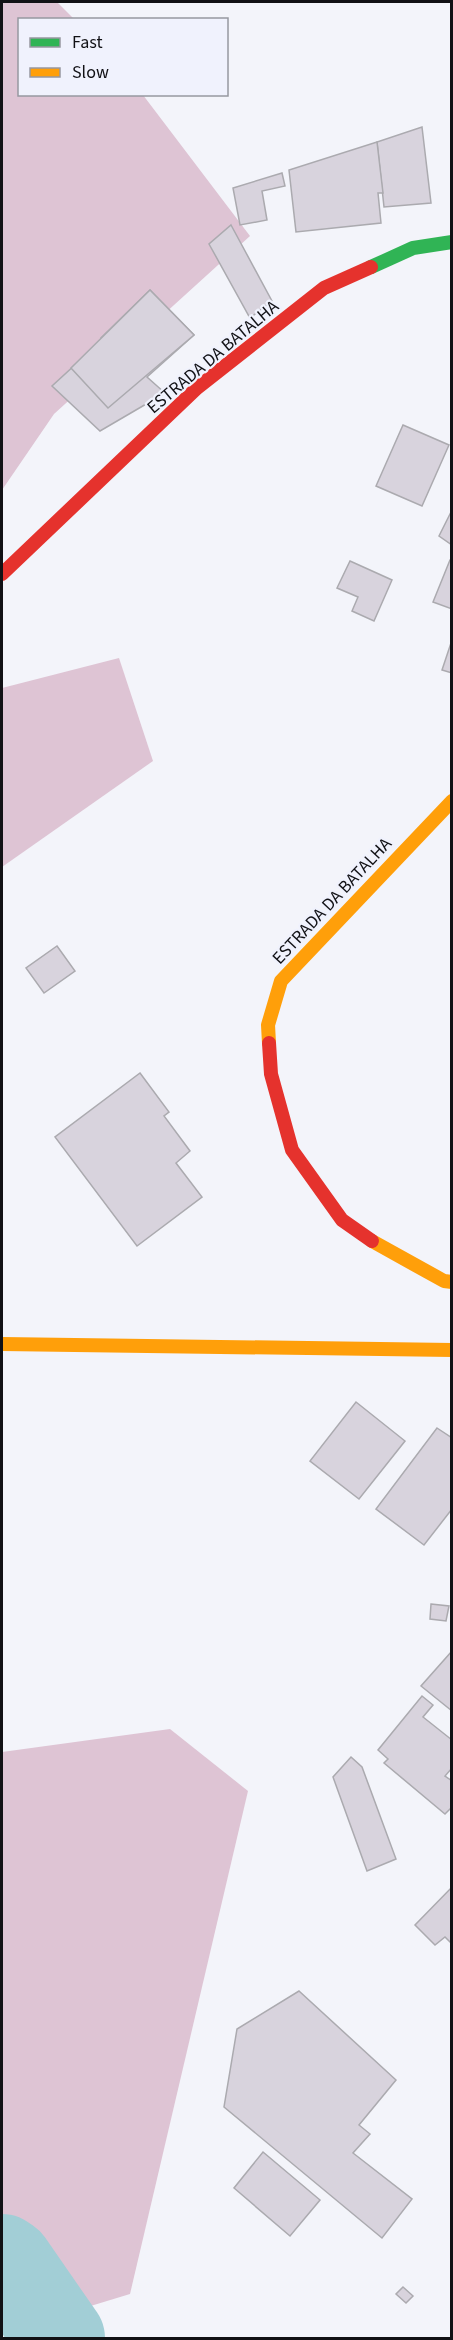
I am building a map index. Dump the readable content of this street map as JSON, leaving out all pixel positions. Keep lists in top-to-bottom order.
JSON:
{
  "streets": {
    "street": ["ESTRADA DA BATALHA"]
  },
  "legend": ["Fast", "Slow"]
}
